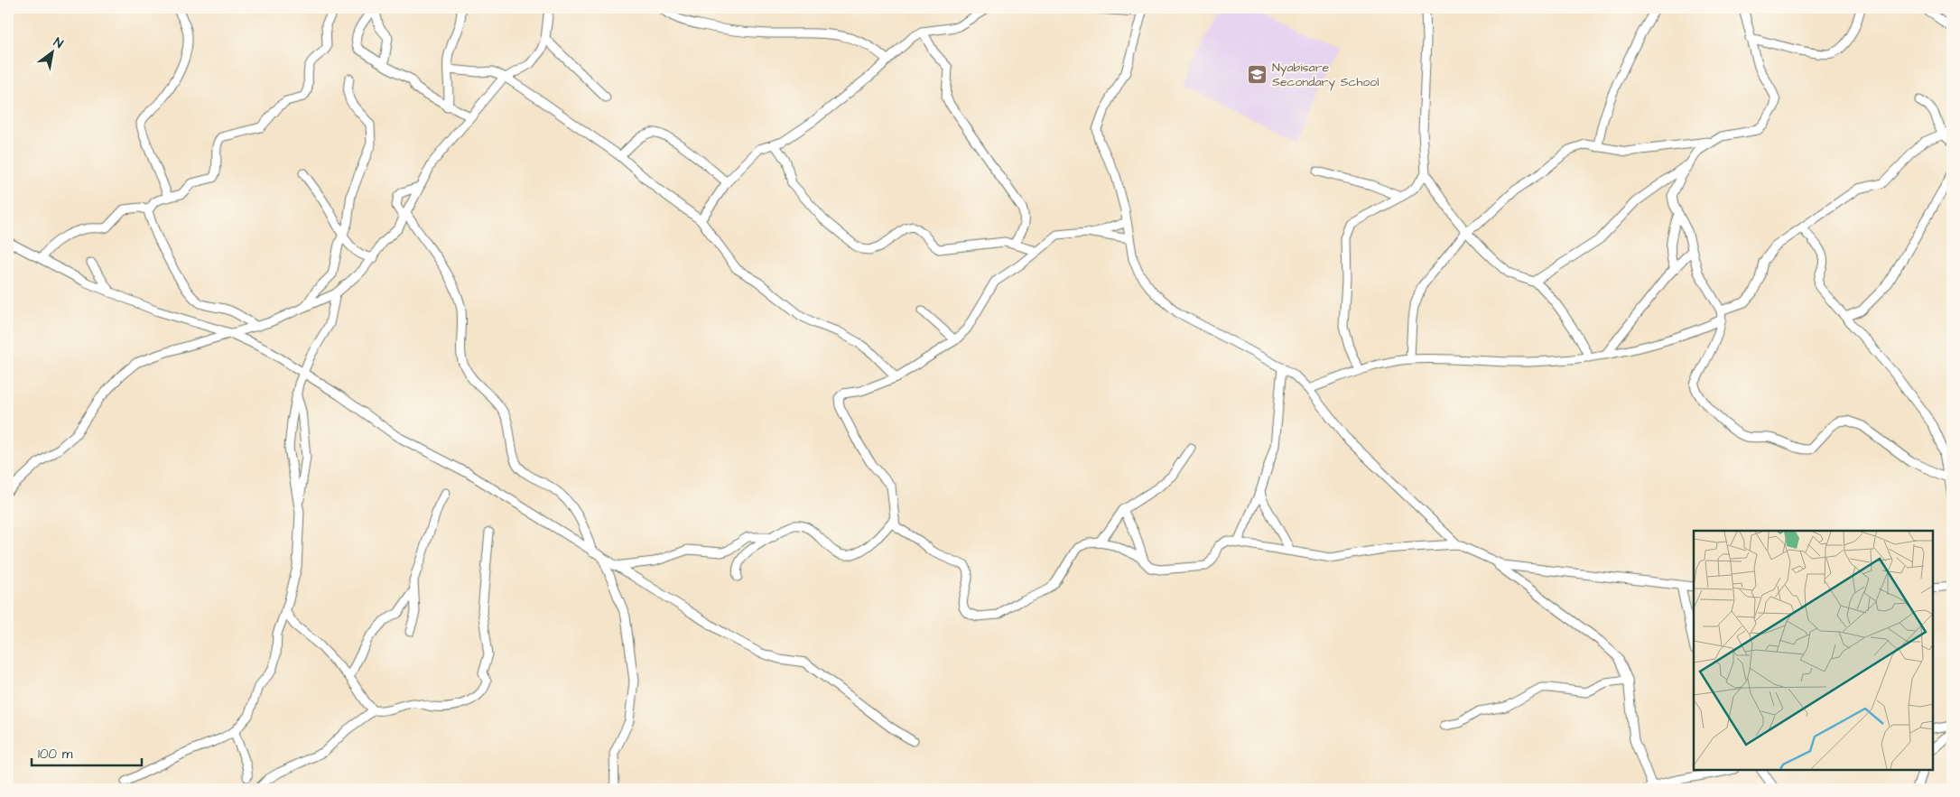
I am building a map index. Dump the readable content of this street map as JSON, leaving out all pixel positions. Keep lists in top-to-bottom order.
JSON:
{
  "places": {
    "school or university": ["Nyabisare Secondary School"]
  },
  "scale_bar": "100 m",
  "north": "top right"
}
